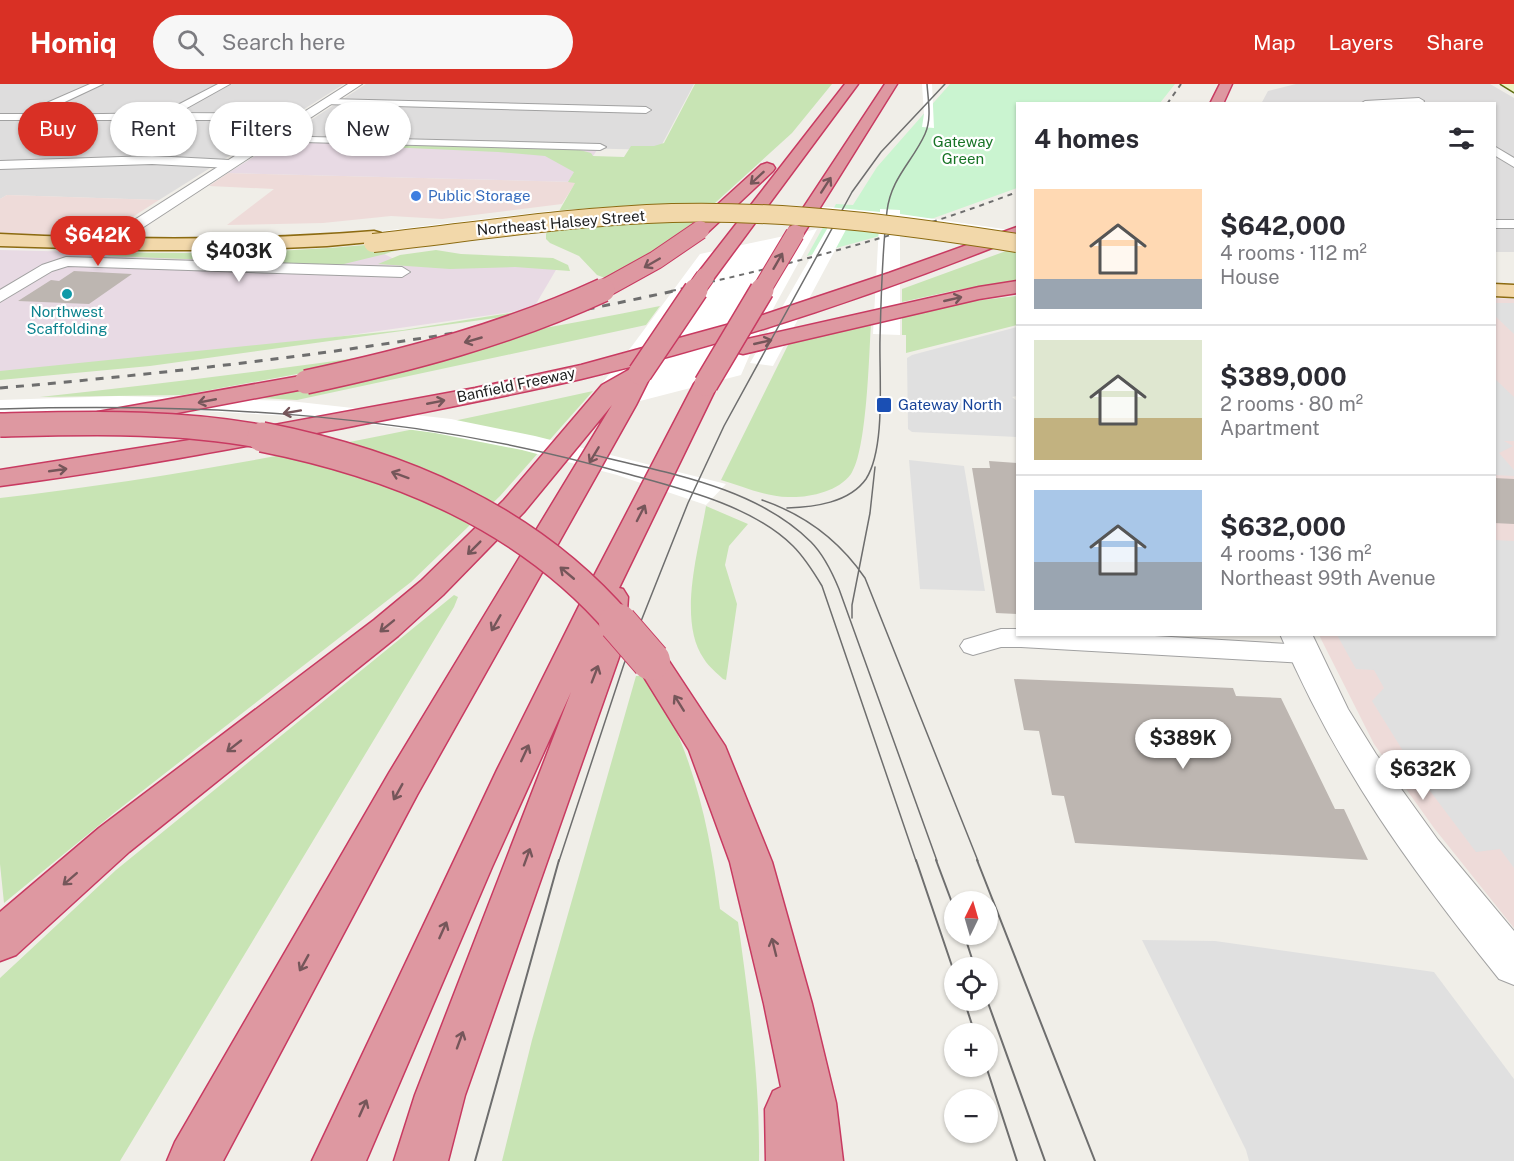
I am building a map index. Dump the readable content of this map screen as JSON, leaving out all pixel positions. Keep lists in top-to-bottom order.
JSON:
{
  "streets": {
    "highway": ["Banfield Freeway"],
    "main road": ["Northeast Halsey Street"]
  },
  "parks": ["Gateway Green"],
  "places": {
    "other": ["Public Storage", "Northwest Scaffolding"],
    "transit": ["Gateway North"]
  },
  "north": "top",
  "page": {
    "header": "Homiq",
    "search": "Search here",
    "nav": ["Map", "Layers", "Share"],
    "chip": [
      "Buy",
      "Rent",
      "Filters",
      "New"
    ],
    "heading": "4 homes",
    "list": [
      {
        "name": "$642,000",
        "note": "4 rooms · 112 m² · House"
      },
      {
        "name": "$389,000",
        "note": "2 rooms · 80 m² · Apartment"
      },
      {
        "name": "$632,000",
        "note": "4 rooms · 136 m² · Northeast 99th Avenue"
      }
    ],
    "price": [
      "$642K",
      "$403K",
      "$389K",
      "$632K"
    ],
    "map_buttons": ["+", "−"]
  }
}
